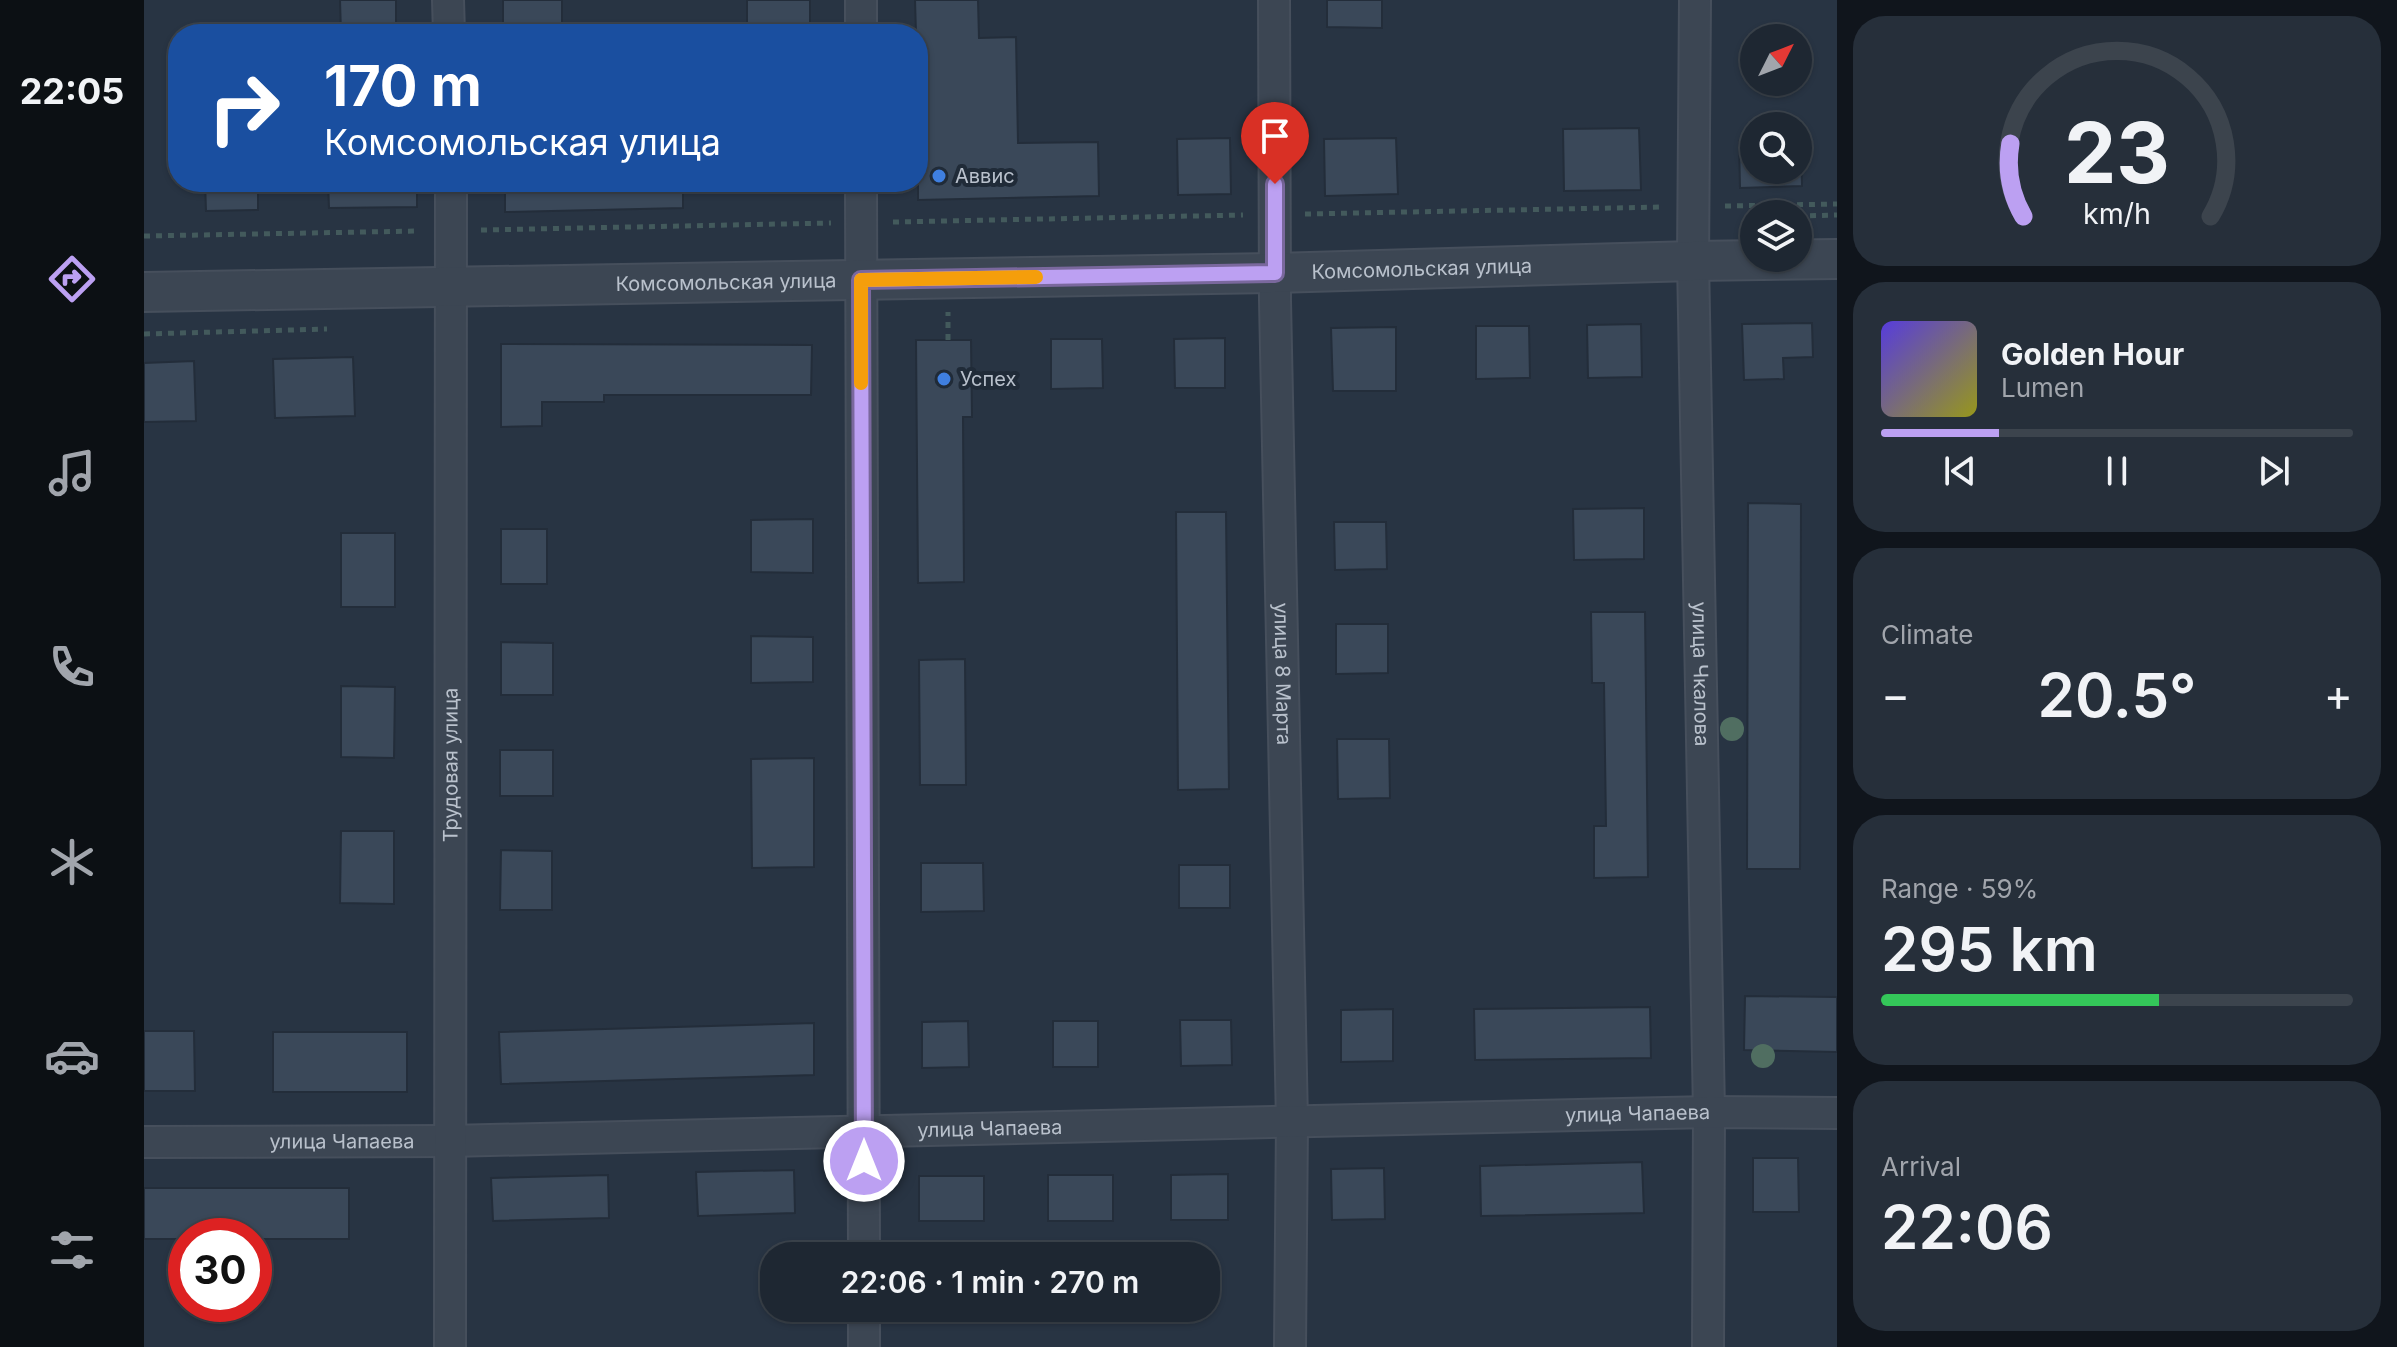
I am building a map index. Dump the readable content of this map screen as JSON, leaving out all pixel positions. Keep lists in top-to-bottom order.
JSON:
{
  "streets": {
    "street": [
      "Комсомольская улица",
      "улица Чкалова",
      "улица 8 Марта",
      "Трудовая улица",
      "улица Чапаева"
    ]
  },
  "crossings": [
    ["Комсомольская улица", "улица Чкалова"],
    ["Комсомольская улица", "улица 8 Марта"],
    ["Комсомольская улица", "Трудовая улица"],
    ["улица Чкалова", "улица Чапаева"],
    ["улица 8 Марта", "улица Чапаева"],
    ["Трудовая улица", "улица Чапаева"]
  ],
  "places": ["Аввис", "Успех"],
  "north": "top right",
  "page": {
    "tabs": "22:05",
    "turn": ["170 m", "Комсомольская улица"],
    "song": ["Golden Hour", "Lumen"],
    "tile": [
      "Climate",
      ["Range · 59%", "295 km"],
      ["Arrival", "22:06"]
    ],
    "heat": ["−", "20.5°", "+"],
    "limit": "30",
    "trip": "22:06 · 1 min · 270 m",
    "gauge": ["23", "km/h"]
  }
}
